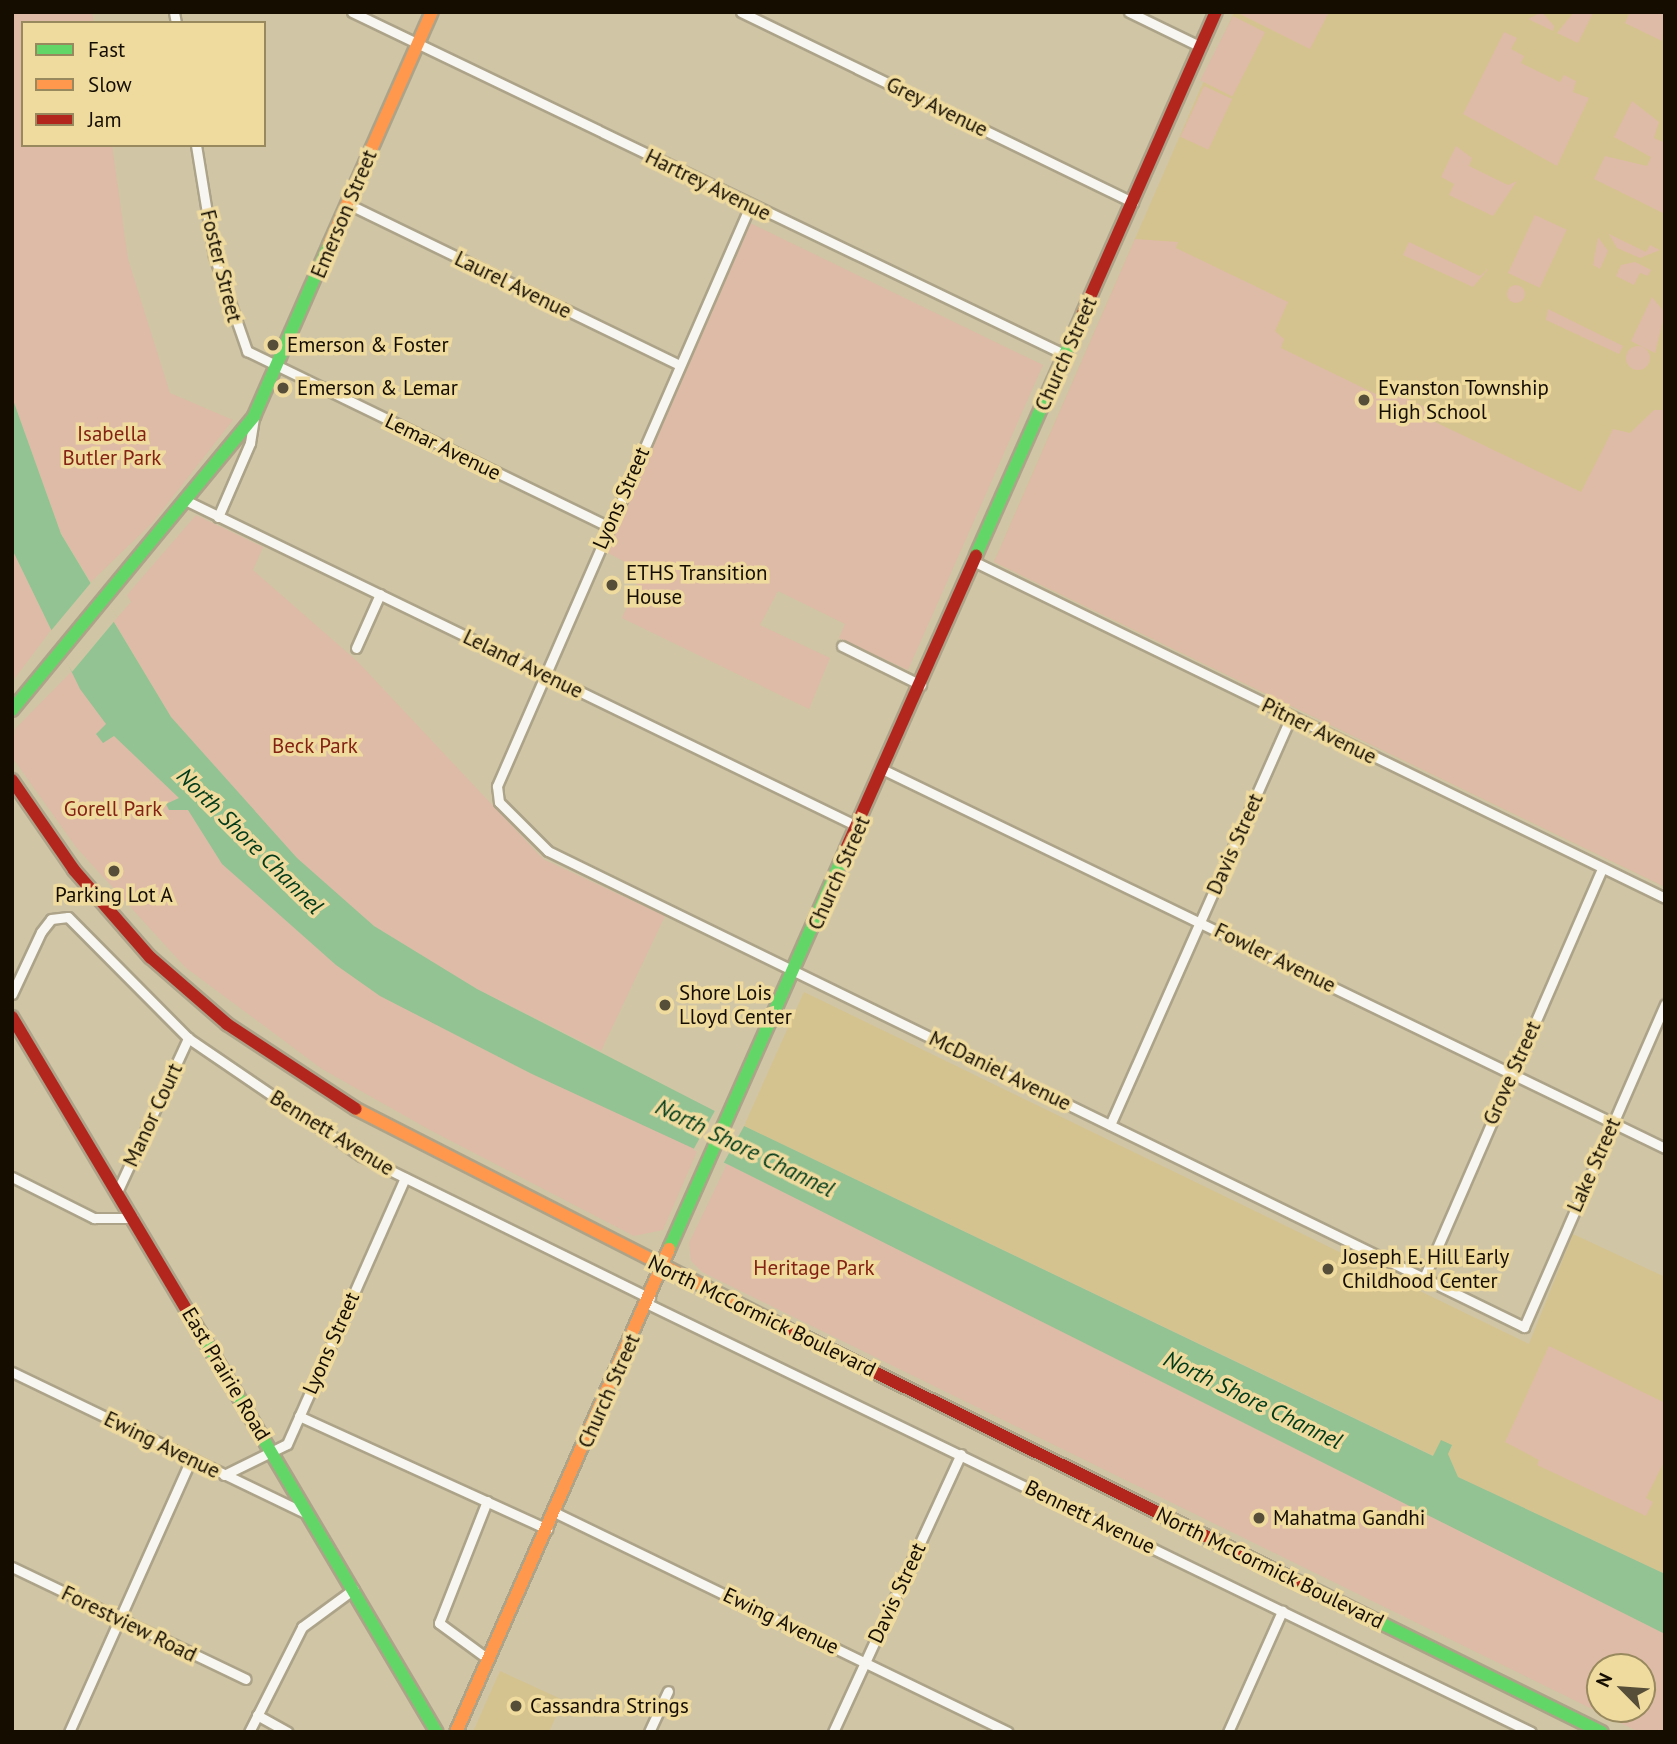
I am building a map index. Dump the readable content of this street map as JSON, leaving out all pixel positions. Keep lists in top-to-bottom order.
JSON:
{
  "streets": {
    "street": [
      "Grey Avenue",
      "Hartrey Avenue",
      "Emerson Street",
      "Foster Street",
      "Laurel Avenue",
      "Church Street",
      "Lemar Avenue",
      "Lyons Street",
      "Leland Avenue",
      "Pitner Avenue",
      "Davis Street",
      "Fowler Avenue",
      "McDaniel Avenue",
      "Grove Street",
      "Manor Court",
      "Bennett Avenue",
      "Lake Street",
      "North McCormick Boulevard",
      "East Prairie Road",
      "Ewing Avenue",
      "Forestview Road"
    ]
  },
  "crossings": [
    ["Grey Avenue", "Church Street"],
    ["Hartrey Avenue", "Emerson Street"],
    ["Hartrey Avenue", "Church Street"],
    ["Hartrey Avenue", "Lyons Street"],
    ["Emerson Street", "Foster Street"],
    ["Emerson Street", "Laurel Avenue"],
    ["Emerson Street", "Lemar Avenue"],
    ["Emerson Street", "Leland Avenue"],
    ["Foster Street", "Lemar Avenue"],
    ["Laurel Avenue", "Lyons Street"],
    ["Church Street", "Leland Avenue"],
    ["Church Street", "Pitner Avenue"],
    ["Church Street", "Fowler Avenue"],
    ["Church Street", "McDaniel Avenue"],
    ["Church Street", "Bennett Avenue"],
    ["Church Street", "North McCormick Boulevard"],
    ["Church Street", "Ewing Avenue"],
    ["Lemar Avenue", "Lyons Street"],
    ["Lyons Street", "Leland Avenue"],
    ["Lyons Street", "McDaniel Avenue"],
    ["Lyons Street", "Bennett Avenue"],
    ["Lyons Street", "East Prairie Road"],
    ["Lyons Street", "Ewing Avenue"],
    ["Pitner Avenue", "Davis Street"],
    ["Pitner Avenue", "Grove Street"],
    ["Davis Street", "Fowler Avenue"],
    ["Davis Street", "McDaniel Avenue"],
    ["Davis Street", "Bennett Avenue"],
    ["Davis Street", "Ewing Avenue"],
    ["Fowler Avenue", "Grove Street"],
    ["Fowler Avenue", "Lake Street"],
    ["McDaniel Avenue", "Grove Street"],
    ["McDaniel Avenue", "Lake Street"],
    ["Manor Court", "Bennett Avenue"],
    ["Manor Court", "East Prairie Road"],
    ["East Prairie Road", "Ewing Avenue"]
  ],
  "water": ["North Shore Channel"],
  "parks": [
    "Isabella Butler Park",
    "Beck Park",
    "Gorell Park",
    "Heritage Park"
  ],
  "places": [
    "Emerson & Foster",
    "Emerson & Lemar",
    "Evanston Township High School",
    "ETHS Transition House",
    "Parking Lot A",
    "Shore Lois Lloyd Center",
    "Joseph E. Hill Early Childhood Center",
    "Mahatma Gandhi",
    "Cassandra Strings"
  ],
  "legend": ["Fast", "Slow", "Jam"],
  "north": "top left"
}
